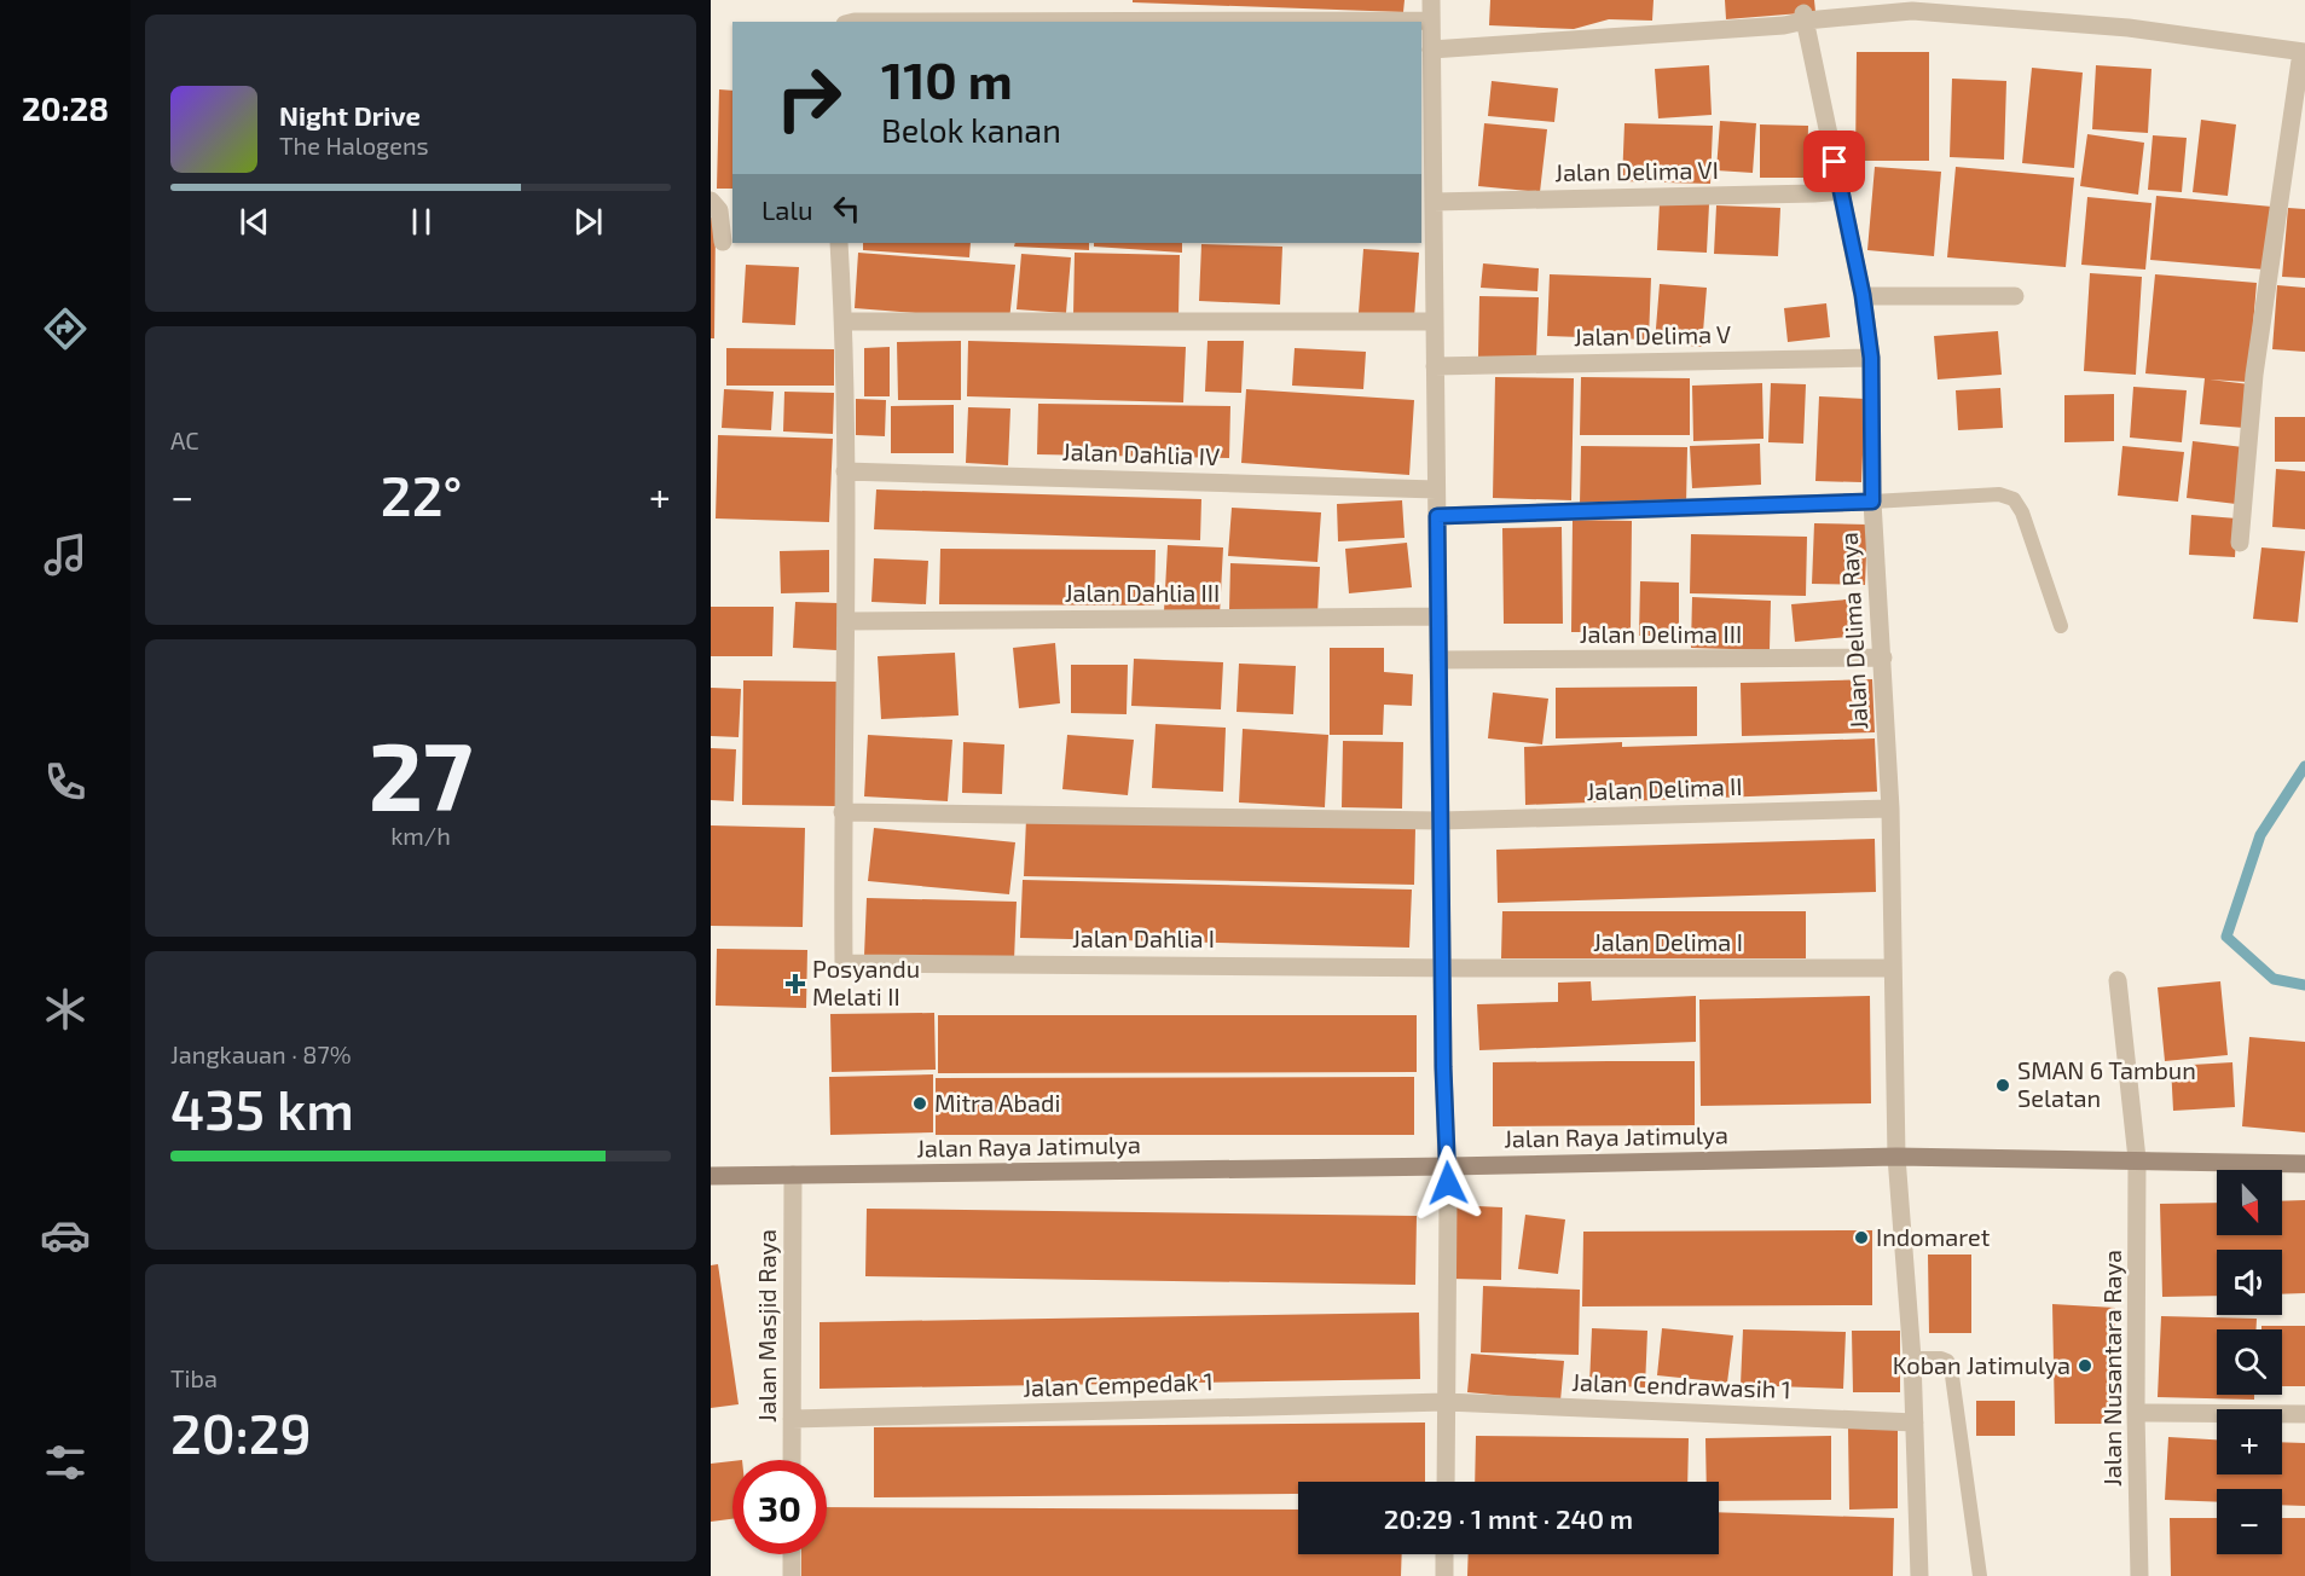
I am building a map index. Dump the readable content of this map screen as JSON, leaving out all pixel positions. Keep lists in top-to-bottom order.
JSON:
{
  "streets": {
    "main road": ["Jalan Raya Jatimulya"],
    "street": [
      "Jalan Delima VI",
      "Jalan Delima V",
      "Jalan Dahlia IV",
      "Jalan Dahlia III",
      "Jalan Delima Raya",
      "Jalan Delima III",
      "Jalan Delima II",
      "Jalan Dahlia I",
      "Jalan Delima I",
      "Jalan Masjid Raya",
      "Jalan Nusantara Raya",
      "Jalan Cempedak 1",
      "Jalan Cendrawasih 1"
    ]
  },
  "crossings": [
    ["Jalan Delima VI", "Jalan Delima Raya"],
    ["Jalan Delima V", "Jalan Delima Raya"],
    ["Jalan Delima Raya", "Jalan Delima III"],
    ["Jalan Delima Raya", "Jalan Delima II"],
    ["Jalan Delima Raya", "Jalan Delima I"],
    ["Jalan Delima Raya", "Jalan Raya Jatimulya"],
    ["Jalan Delima Raya", "Jalan Cendrawasih 1"],
    ["Jalan Delima II", "Jalan Dahlia I"],
    ["Jalan Dahlia I", "Jalan Delima I"],
    ["Jalan Raya Jatimulya", "Jalan Masjid Raya"],
    ["Jalan Raya Jatimulya", "Jalan Nusantara Raya"],
    ["Jalan Masjid Raya", "Jalan Cempedak 1"],
    ["Jalan Cempedak 1", "Jalan Cendrawasih 1"]
  ],
  "places": {
    "health": ["Posyandu Melati II"],
    "other": [
      "SMAN 6 Tambun Selatan",
      "Mitra Abadi",
      "Indomaret",
      "Koban Jatimulya"
    ]
  },
  "north": "bottom",
  "page": {
    "tabs": "20:28",
    "turn": ["110 m", "Belok kanan"],
    "song": ["Night Drive", "The Halogens"],
    "then": "Lalu",
    "tile": [
      "AC",
      ["27", "km/h"],
      ["Jangkauan · 87%", "435 km"],
      ["Tiba", "20:29"]
    ],
    "heat": ["−", "22°", "+"],
    "map_buttons": ["+", "−"],
    "limit": "30",
    "trip": "20:29 · 1 mnt · 240 m"
  }
}
